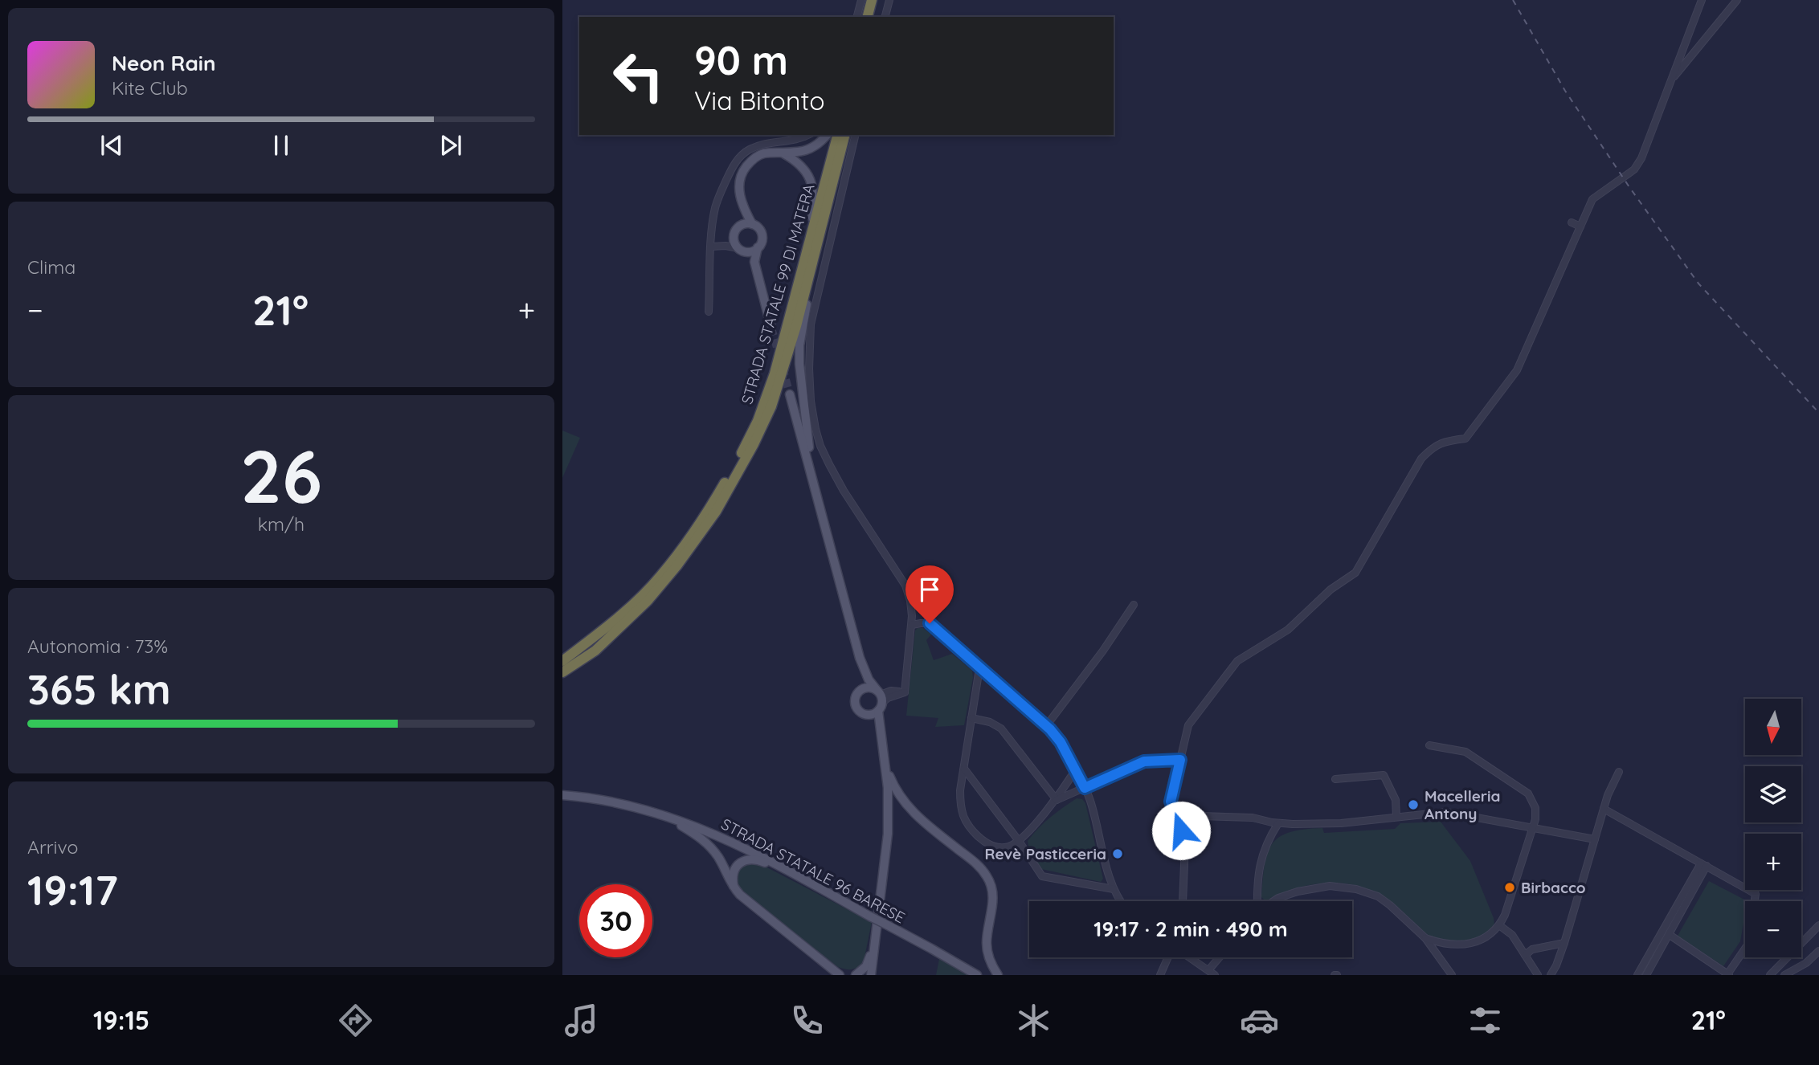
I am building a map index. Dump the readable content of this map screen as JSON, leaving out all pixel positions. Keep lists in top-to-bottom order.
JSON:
{
  "streets": {
    "highway": ["STRADA STATALE 99 DI MATERA"],
    "main road": ["STRADA STATALE 96 BARESE"]
  },
  "places": ["Macelleria Antony", "Revè Pasticceria", "Birbacco"],
  "north": "bottom",
  "page": {
    "turn": ["90 m", "Via Bitonto"],
    "song": ["Neon Rain", "Kite Club"],
    "tile": [
      "Clima",
      ["26", "km/h"],
      ["Autonomia · 73%", "365 km"],
      ["Arrivo", "19:17"]
    ],
    "heat": ["−", "21°", "+"],
    "map_buttons": ["+", "−"],
    "limit": "30",
    "trip": "19:17 · 2 min · 490 m",
    "tabs": ["19:15", "21°"]
  }
}
